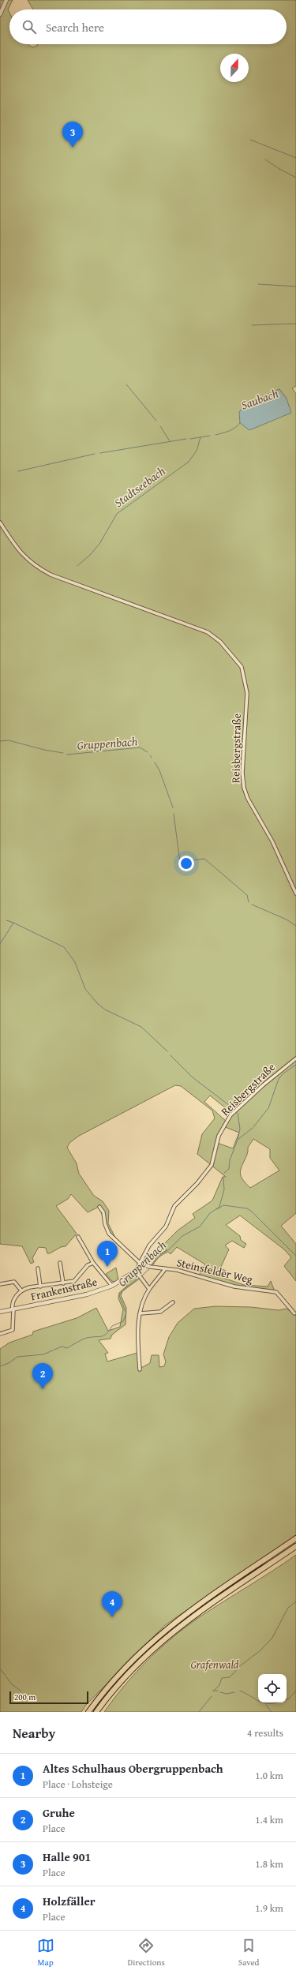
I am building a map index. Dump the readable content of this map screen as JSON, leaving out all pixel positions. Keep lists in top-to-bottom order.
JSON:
{
  "streets": {
    "street": ["Reisbergstraße", "Steinsfelder Weg", "Frankenstraße"]
  },
  "crossings": [
    ["Reisbergstraße", "Steinsfelder Weg"],
    ["Reisbergstraße", "Frankenstraße"],
    ["Steinsfelder Weg", "Frankenstraße"]
  ],
  "water": ["Saubach", "Stadtseebach", "Gruppenbach"],
  "parks": ["Grafenwald"],
  "scale_bar": "200 m",
  "north": "top",
  "page": {
    "search": "Search here",
    "pins": [
      "3",
      "1",
      "2",
      "4"
    ],
    "scale": "200 m",
    "heading": ["Nearby", "4 results"],
    "list": [
      {
        "mark": "1",
        "name": "Altes Schulhaus Obergruppenbach",
        "note": "Place · Lohsteige",
        "value": "1.0 km"
      },
      {
        "mark": "2",
        "name": "Gruhe",
        "note": "Place",
        "value": "1.4 km"
      },
      {
        "mark": "3",
        "name": "Halle 901",
        "note": "Place",
        "value": "1.8 km"
      },
      {
        "mark": "4",
        "name": "Holzfäller",
        "note": "Place",
        "value": "1.9 km"
      }
    ],
    "nav": ["Map", "Directions", "Saved"]
  }
}
